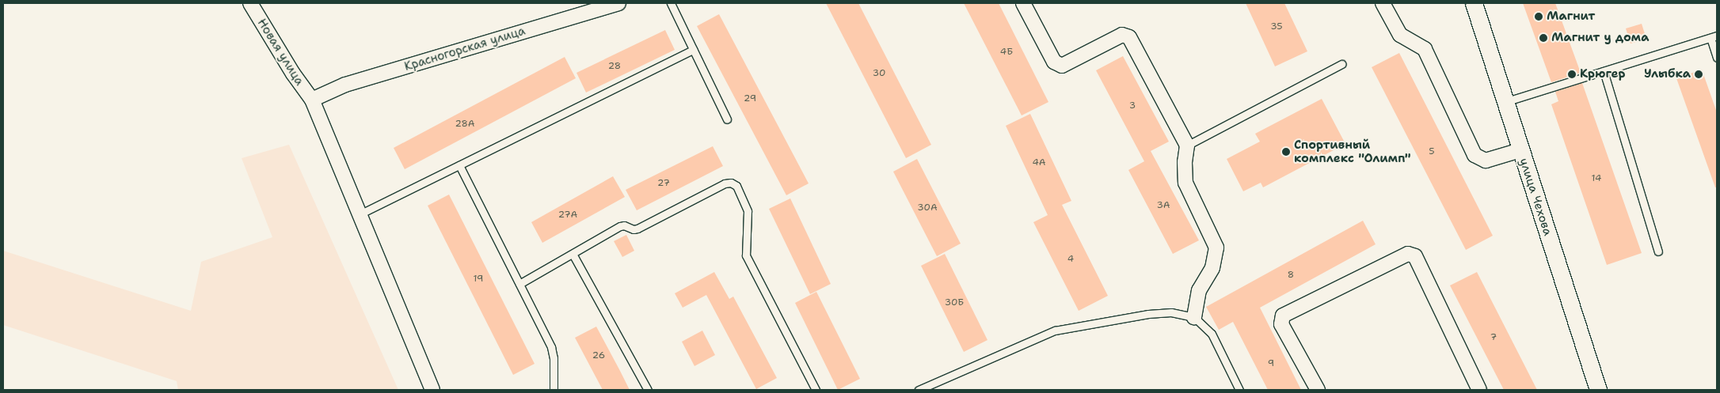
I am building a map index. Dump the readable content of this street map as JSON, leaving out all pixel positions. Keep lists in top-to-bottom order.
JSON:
{
  "streets": {
    "street": ["Красногорская улица", "Новая улица", "улица Чехова"]
  },
  "crossings": [
    ["Красногорская улица", "Новая улица"]
  ],
  "places": [
    "Магнит",
    "Магнит у дома",
    "Крюгер",
    "Улыбка",
    "Спортивный комплекс \"Олимп\""
  ],
  "house_numbers": [
    "35",
    "4Б",
    "28",
    "30",
    "29",
    "3",
    "28А",
    "5",
    "4А",
    "14",
    "27",
    "3А",
    "30А",
    "27А",
    "4",
    "8",
    "19",
    "30Б",
    "7",
    "26",
    "9"
  ]
}
